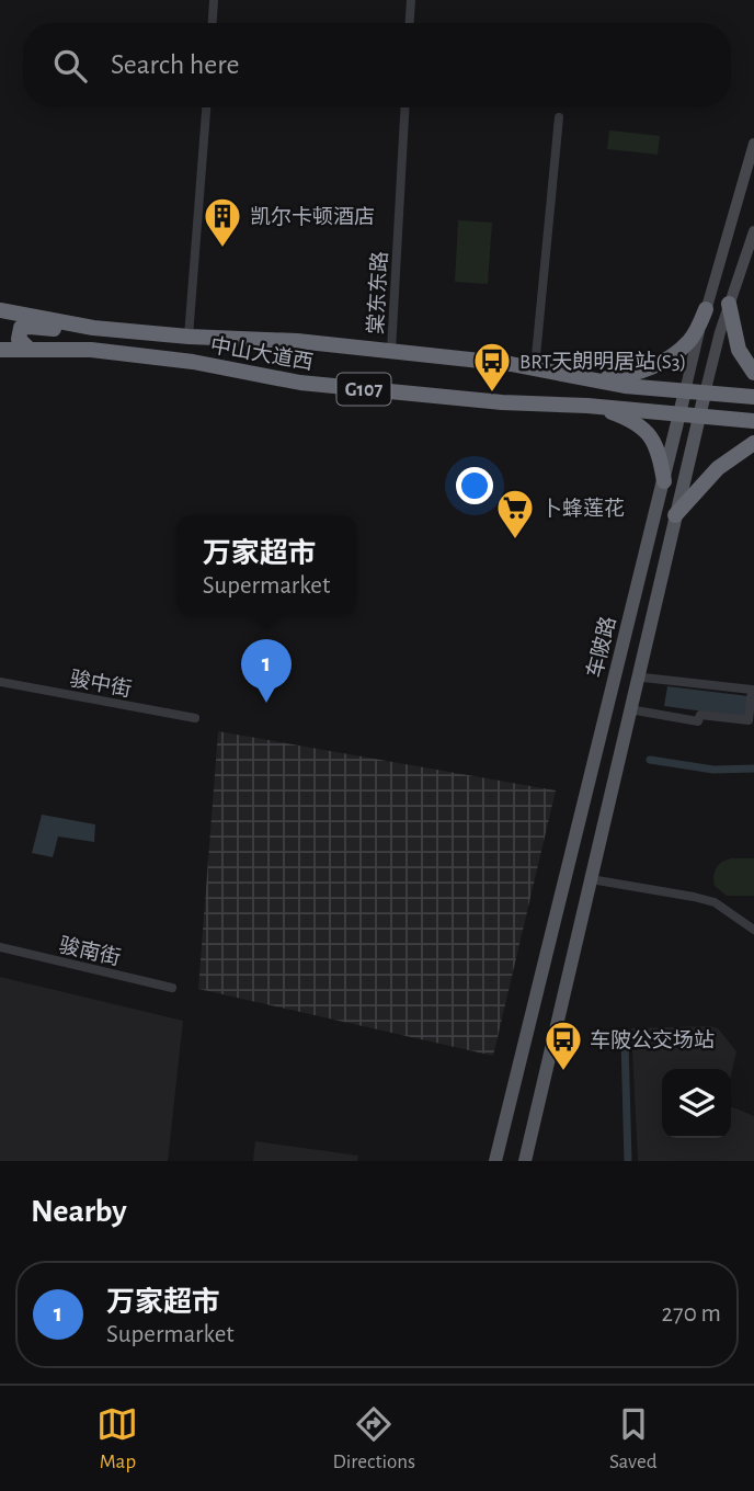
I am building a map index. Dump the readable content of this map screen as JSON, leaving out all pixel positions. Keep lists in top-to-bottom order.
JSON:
{
  "streets": {
    "highway": ["中山大道西", "G107"],
    "main road": ["车陂路"],
    "street": ["棠东东路", "骏中街", "骏南街"]
  },
  "crossings": [
    ["棠东东路", "中山大道西"],
    ["中山大道西", "G107"],
    ["中山大道西", "车陂路"],
    ["G107", "车陂路"]
  ],
  "places": {
    "building": ["凯尔卡顿酒店"],
    "bus stop": ["BRT天朗明居站(S3)", "车陂公交场站"],
    "supermarket": ["卜蜂莲花"]
  },
  "page": {
    "search": "Search here",
    "popup": ["万家超市", "Supermarket"],
    "pins": "1",
    "heading": "Nearby",
    "list": [
      {
        "mark": "1",
        "name": "万家超市",
        "note": "Supermarket",
        "value": "270 m"
      }
    ],
    "nav": ["Map", "Directions", "Saved"]
  }
}
